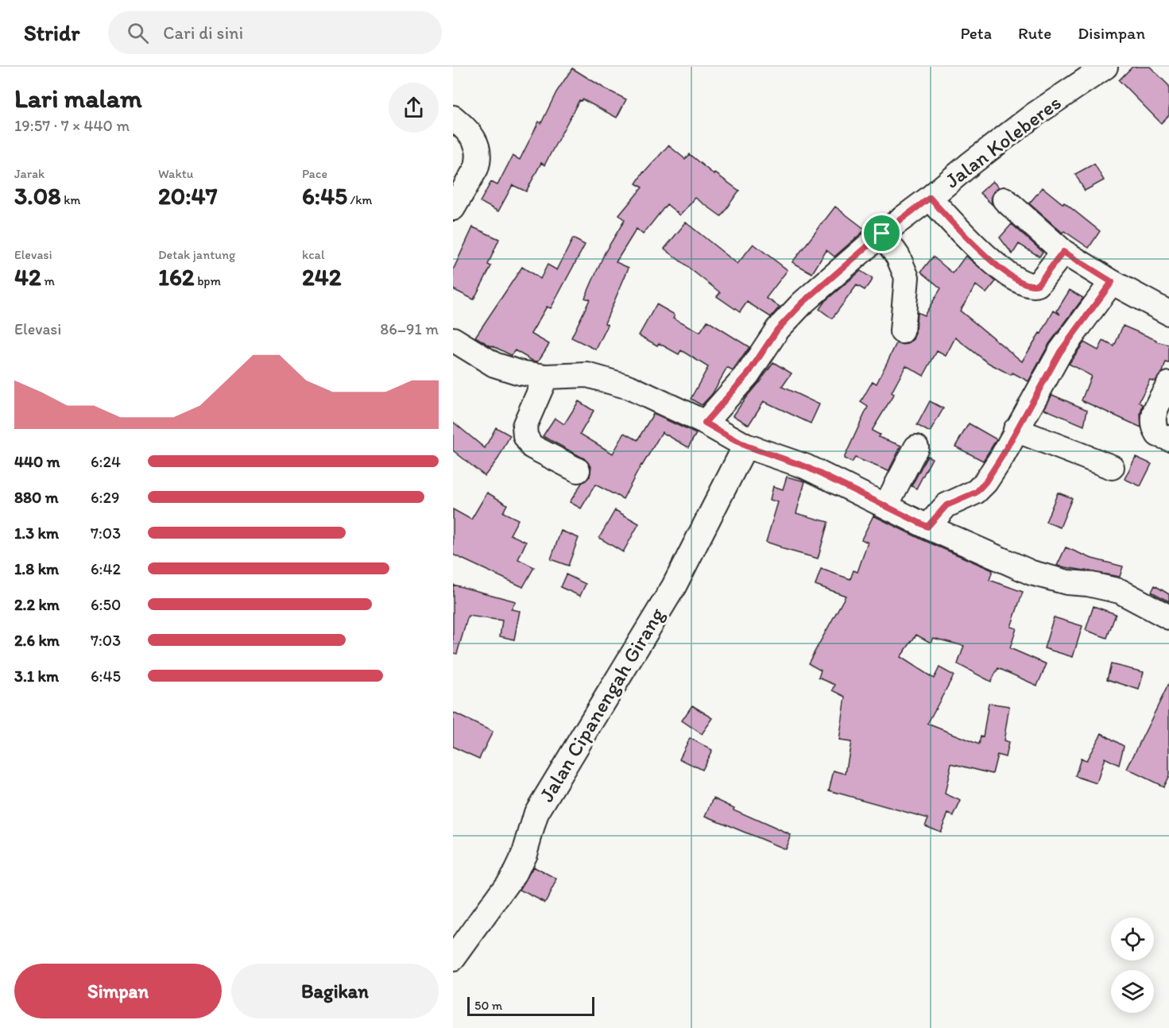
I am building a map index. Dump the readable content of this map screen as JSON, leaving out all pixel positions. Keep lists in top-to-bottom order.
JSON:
{
  "streets": {
    "street": ["Jalan Koleberes", "Jalan Cipanengah Girang"]
  },
  "scale_bar": "50 m",
  "page": {
    "header": "Stridr",
    "search": "Cari di sini",
    "nav": ["Peta", "Rute", "Disimpan"],
    "heading": ["Lari malam", "19:57 · 7 × 440 m"],
    "stats": [
      ["Jarak", "3.08 km"],
      ["Waktu", "20:47"],
      ["Pace", "6:45 /km"],
      ["Elevasi", "42 m"],
      ["Detak jantung", "162 bpm"],
      ["kcal", "242"]
    ],
    "chart": ["Elevasi", "86–91 m"],
    "list": [
      {
        "name": "440 m",
        "note": "6:24"
      },
      {
        "name": "880 m",
        "note": "6:29"
      },
      {
        "name": "1.3 km",
        "note": "7:03"
      },
      {
        "name": "1.8 km",
        "note": "6:42"
      },
      {
        "name": "2.2 km",
        "note": "6:50"
      },
      {
        "name": "2.6 km",
        "note": "7:03"
      },
      {
        "name": "3.1 km",
        "note": "6:45"
      }
    ],
    "buttons": ["Simpan", "Bagikan"],
    "scale": "50 m"
  }
}
